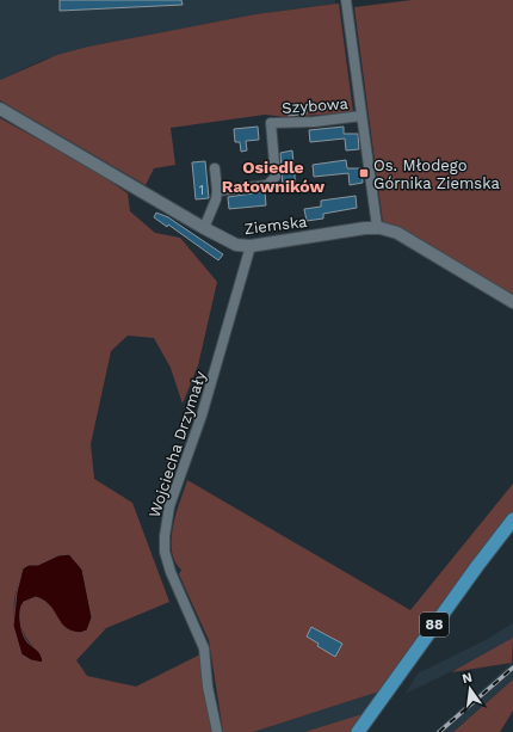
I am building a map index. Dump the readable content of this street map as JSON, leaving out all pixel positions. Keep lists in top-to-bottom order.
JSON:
{
  "streets": {
    "main road": ["88"],
    "street": ["Szybowa", "Ziemska", "Wojciecha Drzymały"]
  },
  "crossings": [
    ["Szybowa", "Ziemska"],
    ["Ziemska", "Wojciecha Drzymały"]
  ],
  "districts": ["Osiedle Ratowników"],
  "places": {
    "transit": ["Os. Młodego Górnika Ziemska"]
  },
  "house_numbers": ["1"],
  "north": "top"
}
